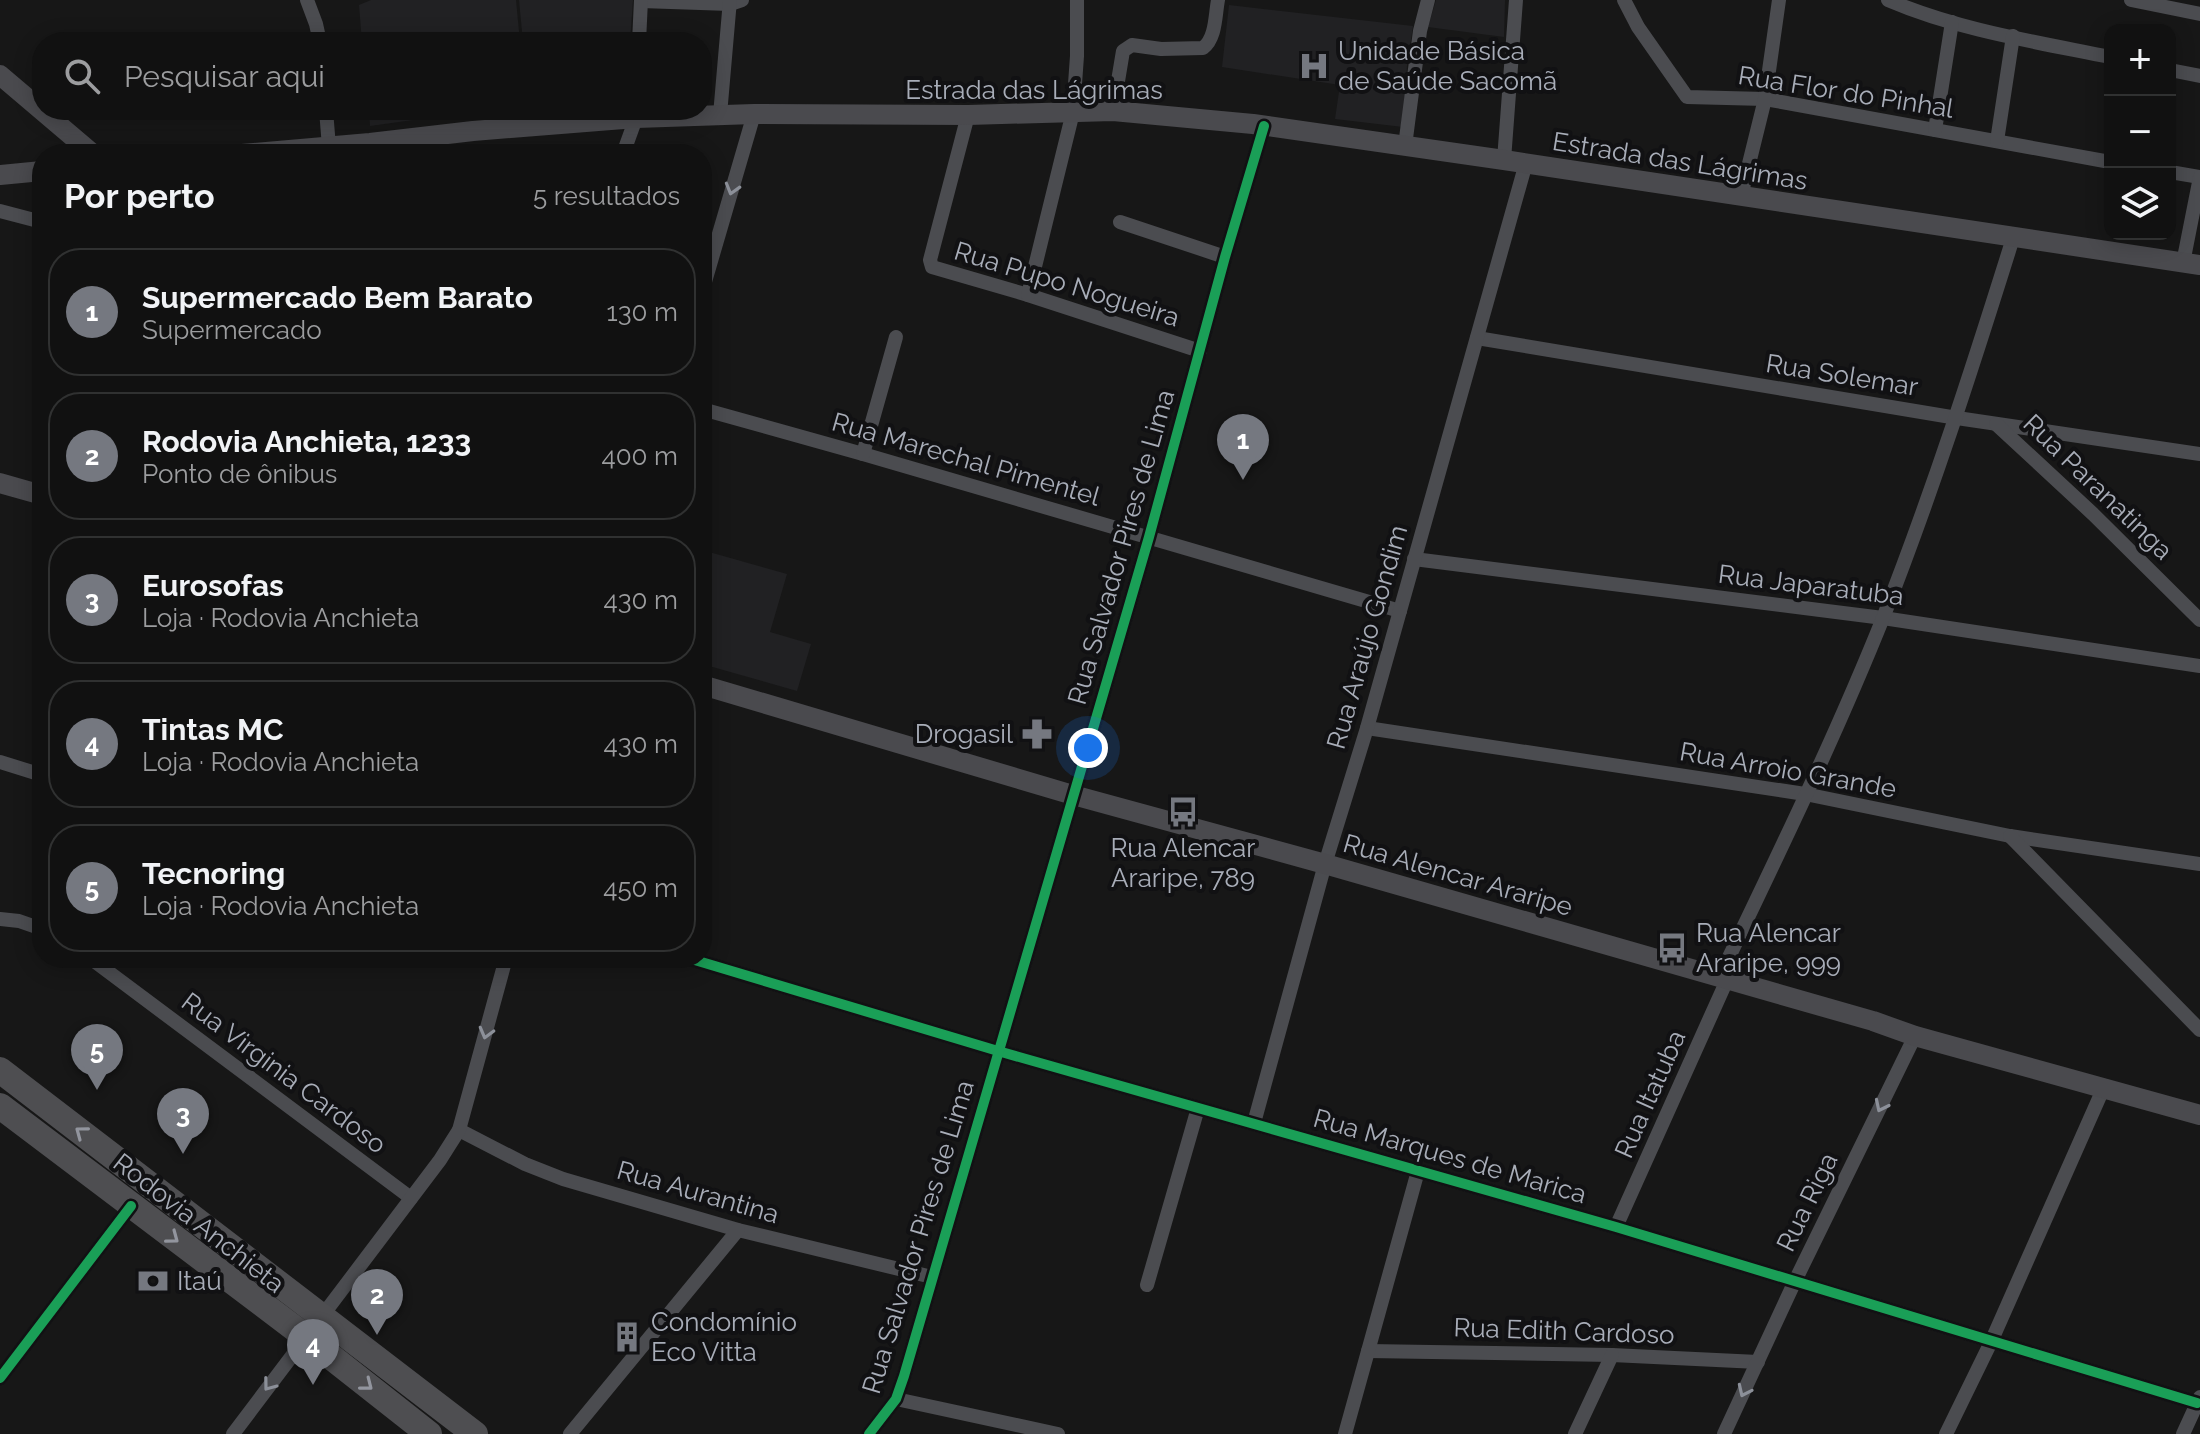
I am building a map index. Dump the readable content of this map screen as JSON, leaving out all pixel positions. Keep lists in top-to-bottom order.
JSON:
{
  "streets": {
    "highway": ["Rodovia Anchieta"],
    "main road": ["Estrada das Lágrimas", "Rua Alencar Araripe"],
    "street": [
      "Rua Flor do Pinhal",
      "Rua Pupo Nogueira",
      "Rua Solemar",
      "Rua Marechal Pimentel",
      "Rua Paranatinga",
      "Rua Salvador Pires de Lima",
      "Rua Japaratuba",
      "Rua Araújo Gondim",
      "Rua Arroio Grande",
      "Rua Virginia Cardoso",
      "Rua Itatuba",
      "Rua Marques de Marica",
      "Rua Aurantina",
      "Rua Riga",
      "Rua Edith Cardoso"
    ]
  },
  "crossings": [
    ["Estrada das Lágrimas", "Rua Pupo Nogueira"],
    ["Estrada das Lágrimas", "Rua Salvador Pires de Lima"],
    ["Estrada das Lágrimas", "Rua Araújo Gondim"],
    ["Estrada das Lágrimas", "Rua Itatuba"],
    ["Rua Pupo Nogueira", "Rua Salvador Pires de Lima"],
    ["Rua Solemar", "Rua Paranatinga"],
    ["Rua Solemar", "Rua Araújo Gondim"],
    ["Rua Solemar", "Rua Itatuba"],
    ["Rua Marechal Pimentel", "Rua Salvador Pires de Lima"],
    ["Rua Marechal Pimentel", "Rua Araújo Gondim"],
    ["Rua Salvador Pires de Lima", "Rua Alencar Araripe"],
    ["Rua Salvador Pires de Lima", "Rua Marques de Marica"],
    ["Rua Salvador Pires de Lima", "Rua Aurantina"],
    ["Rua Japaratuba", "Rua Araújo Gondim"],
    ["Rua Japaratuba", "Rua Itatuba"],
    ["Rua Araújo Gondim", "Rua Arroio Grande"],
    ["Rua Araújo Gondim", "Rua Alencar Araripe"],
    ["Rua Araújo Gondim", "Rua Marques de Marica"],
    ["Rua Arroio Grande", "Rua Itatuba"],
    ["Rua Alencar Araripe", "Rua Itatuba"],
    ["Rua Alencar Araripe", "Rua Riga"],
    ["Rua Itatuba", "Rua Marques de Marica"],
    ["Rua Marques de Marica", "Rua Riga"],
    ["Rua Riga", "Rua Edith Cardoso"]
  ],
  "one_way": ["Rua Riga"],
  "places": {
    "hospital": ["Unidade Básica de Saúde Sacomã"],
    "pharmacy": ["Drogasil"],
    "bus stop": ["Rua Alencar Araripe, 789", "Rua Alencar Araripe, 999"],
    "bank": ["Itaú"],
    "building": ["Condomínio Eco Vitta"]
  },
  "page": {
    "map_buttons": ["+", "−"],
    "search": "Pesquisar aqui",
    "heading": ["Por perto", "5 resultados"],
    "list": [
      {
        "mark": "1",
        "name": "Supermercado Bem Barato",
        "note": "Supermercado",
        "value": "130 m"
      },
      {
        "mark": "2",
        "name": "Rodovia Anchieta, 1233",
        "note": "Ponto de ônibus",
        "value": "400 m"
      },
      {
        "mark": "3",
        "name": "Eurosofas",
        "note": "Loja · Rodovia Anchieta",
        "value": "430 m"
      },
      {
        "mark": "4",
        "name": "Tintas MC",
        "note": "Loja · Rodovia Anchieta",
        "value": "430 m"
      },
      {
        "mark": "5",
        "name": "Tecnoring",
        "note": "Loja · Rodovia Anchieta",
        "value": "450 m"
      }
    ],
    "pins": [
      "1",
      "5",
      "3",
      "2",
      "4"
    ]
  }
}
